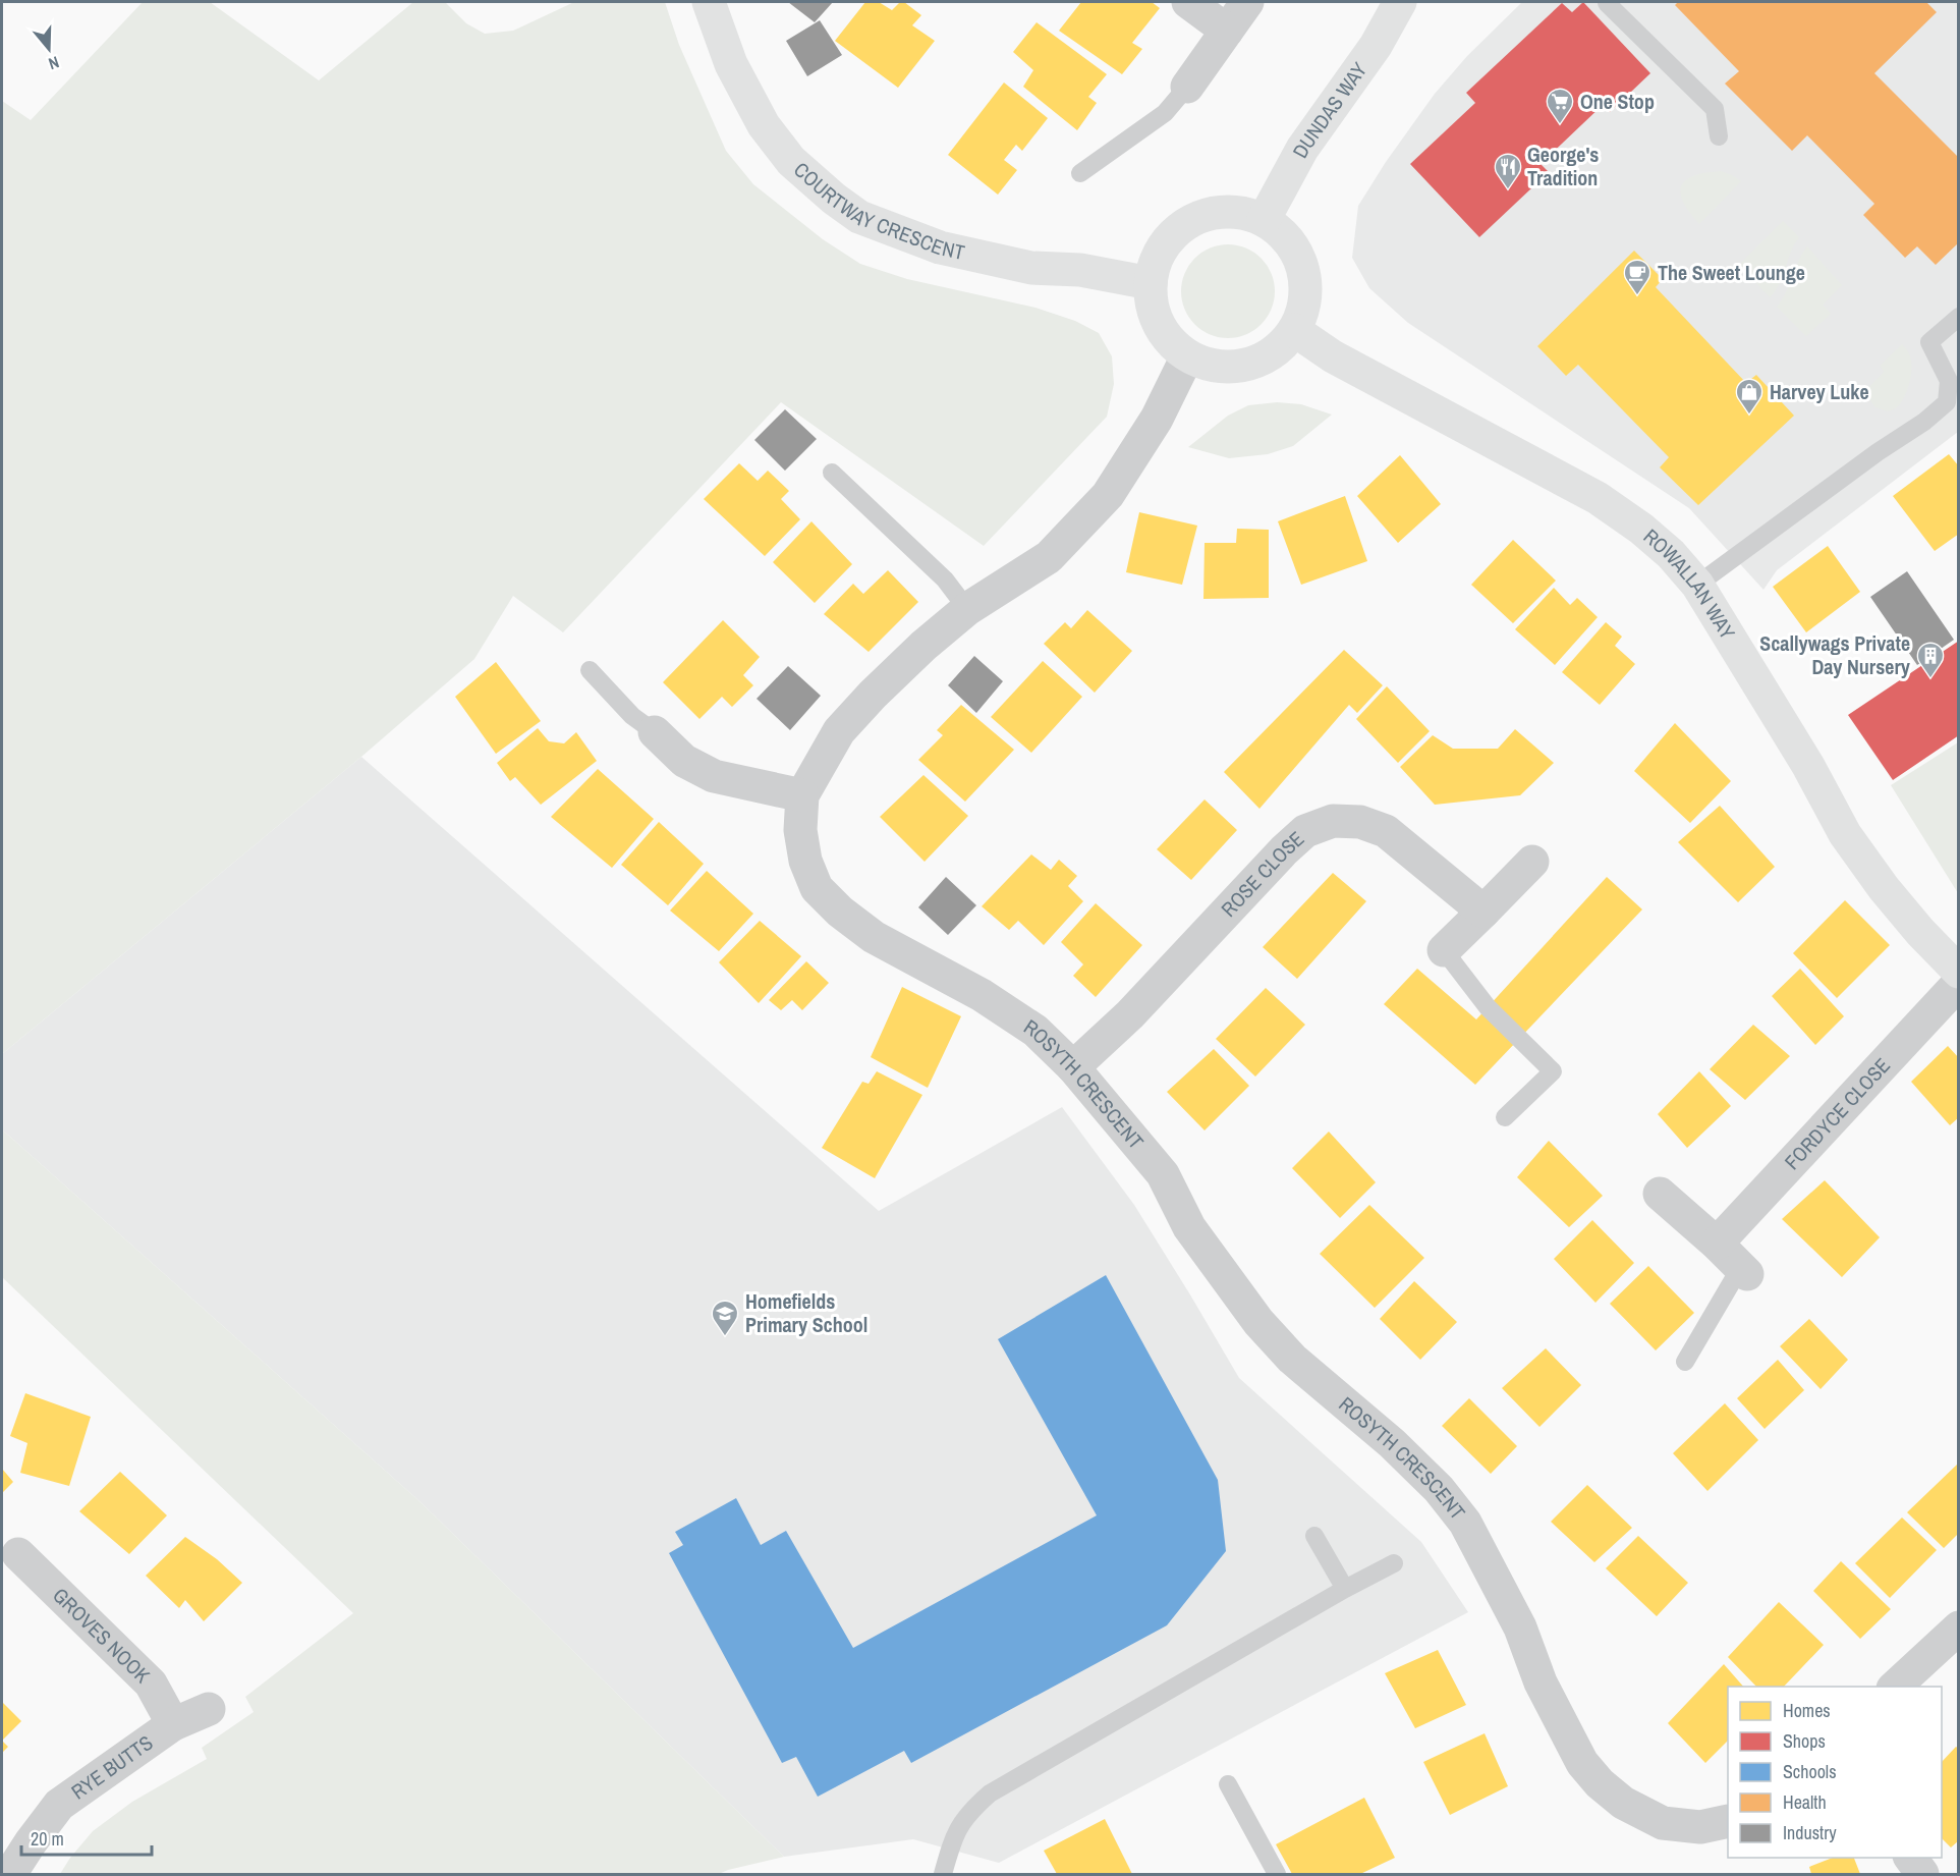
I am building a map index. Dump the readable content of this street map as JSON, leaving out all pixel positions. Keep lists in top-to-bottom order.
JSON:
{
  "streets": {
    "street": [
      "DUNDAS WAY",
      "COURTWAY CRESCENT",
      "ROWALLAN WAY",
      "ROSE CLOSE",
      "ROSYTH CRESCENT",
      "FORDYCE CLOSE",
      "GROVES NOOK",
      "RYE BUTTS"
    ]
  },
  "crossings": [
    ["DUNDAS WAY", "COURTWAY CRESCENT"],
    ["DUNDAS WAY", "ROWALLAN WAY"],
    ["DUNDAS WAY", "ROSYTH CRESCENT"],
    ["COURTWAY CRESCENT", "ROWALLAN WAY"],
    ["COURTWAY CRESCENT", "ROSYTH CRESCENT"],
    ["ROWALLAN WAY", "ROSYTH CRESCENT"],
    ["ROSE CLOSE", "ROSYTH CRESCENT"],
    ["GROVES NOOK", "RYE BUTTS"]
  ],
  "places": {
    "supermarket": ["One Stop"],
    "restaurant": ["George's Tradition"],
    "cafe": ["The Sweet Lounge"],
    "shop": ["Harvey Luke"],
    "building": ["Scallywags Private Day Nursery"],
    "school or university": ["Homefields Primary School"]
  },
  "legend": [
    "Homes",
    "Shops",
    "Schools",
    "Health",
    "Industry"
  ],
  "scale_bar": "20 m",
  "north": "bottom"
}
